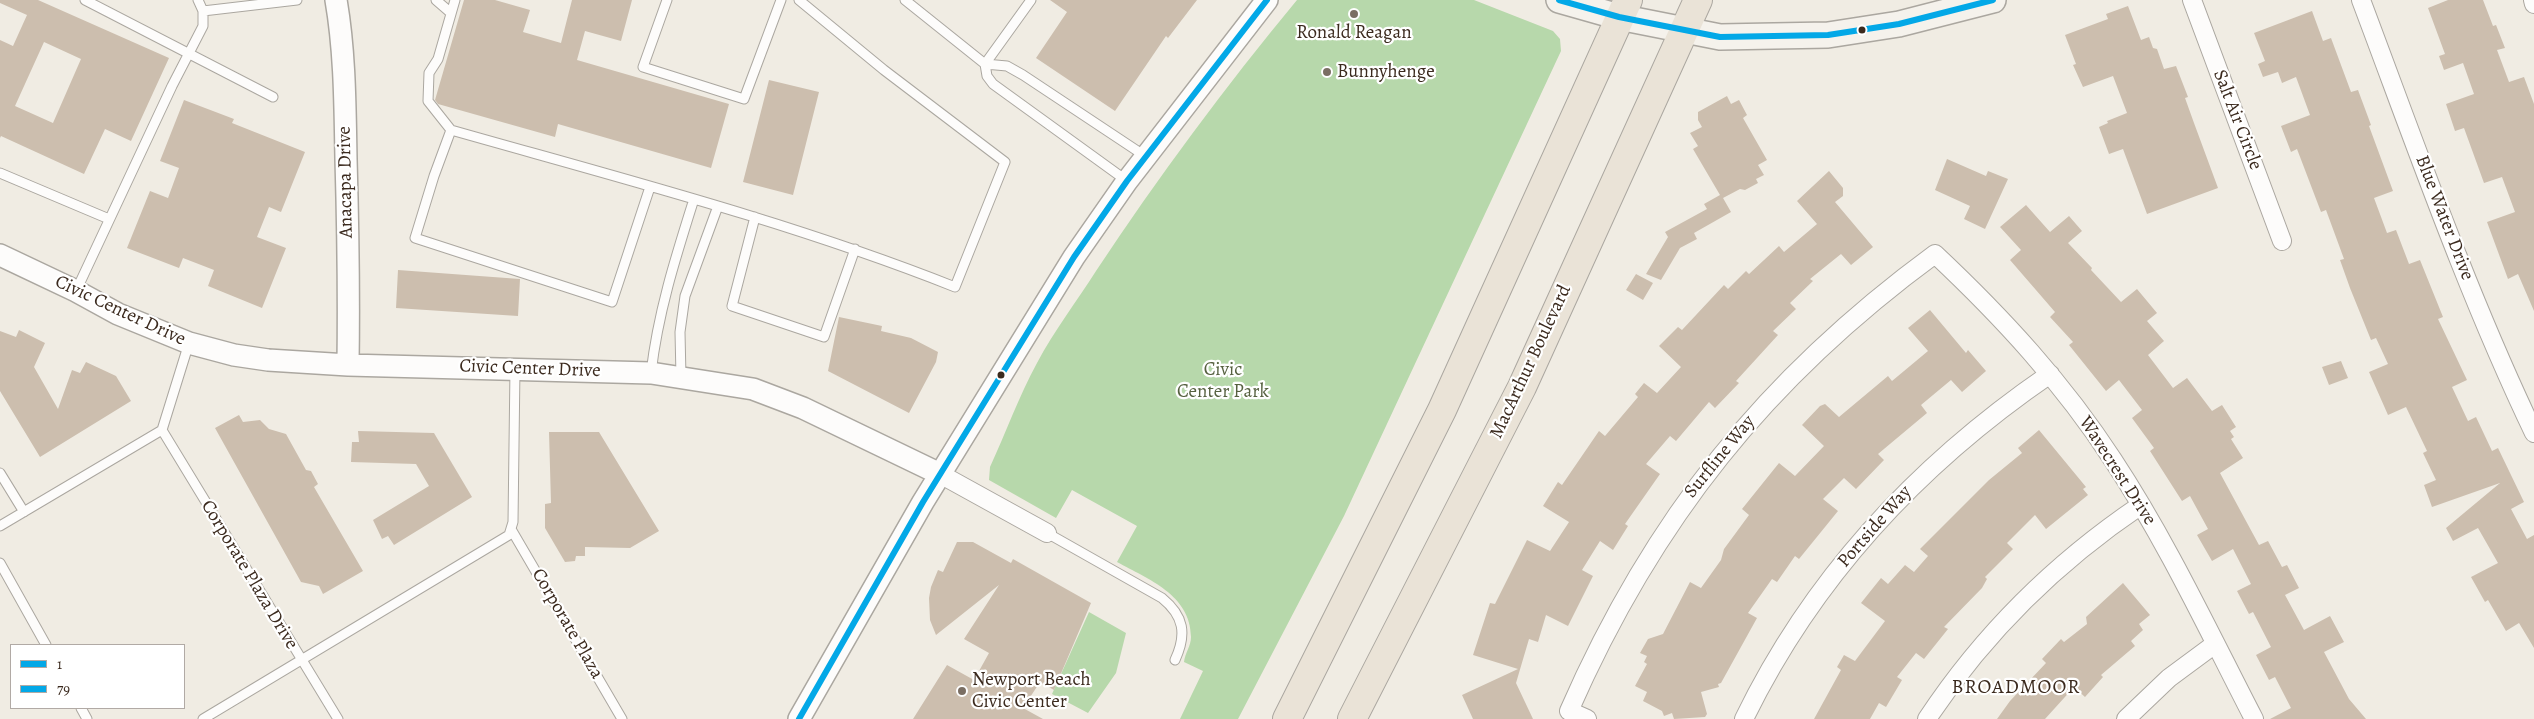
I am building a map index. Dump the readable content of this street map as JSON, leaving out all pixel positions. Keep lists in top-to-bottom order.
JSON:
{
  "streets": {
    "main road": ["MacArthur Boulevard"],
    "street": [
      "Salt Air Circle",
      "Anacapa Drive",
      "Blue Water Drive",
      "Civic Center Drive",
      "Surfline Way",
      "Wavecrest Drive",
      "Portside Way"
    ],
    "lane": ["Corporate Plaza Drive", "Corporate Plaza"]
  },
  "crossings": [
    ["Anacapa Drive", "Civic Center Drive"],
    ["Surfline Way", "Wavecrest Drive"],
    ["Wavecrest Drive", "Portside Way"]
  ],
  "districts": ["BROADMOOR"],
  "parks": ["Civic Center Park"],
  "places": ["Ronald Reagan", "Bunnyhenge", "Newport Beach Civic Center"],
  "lines": ["transit line 1", "transit line 79"],
  "legend": ["1", "79"]
}
